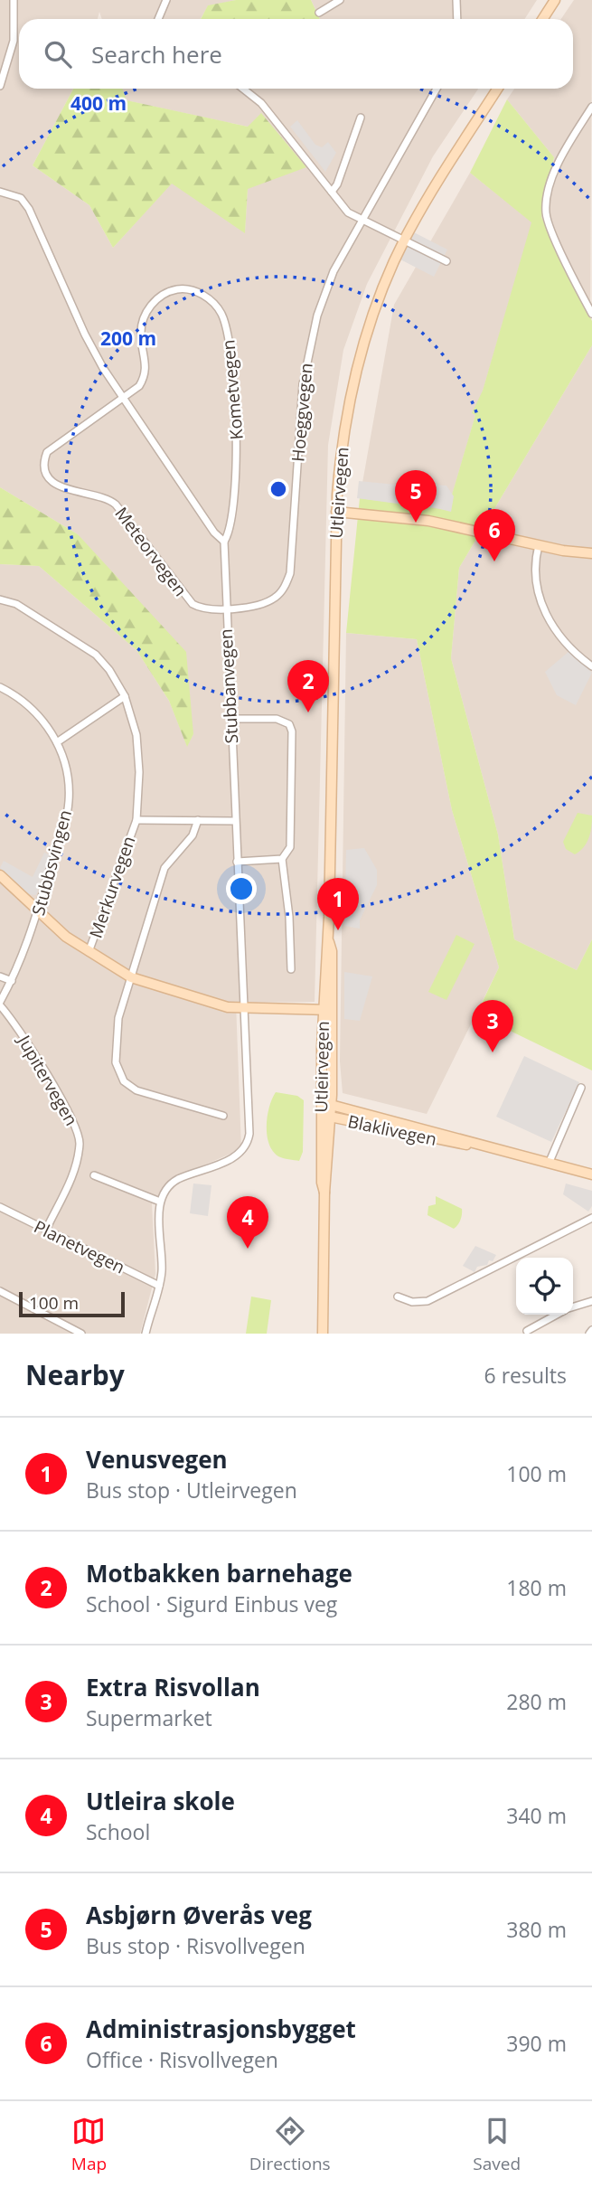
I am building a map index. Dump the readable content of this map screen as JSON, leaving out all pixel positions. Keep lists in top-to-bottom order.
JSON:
{
  "streets": {
    "main road": ["Utleirvegen", "Blaklivegen"],
    "street": [
      "Kometvegen",
      "Hoeggvegen",
      "Meteorvegen",
      "Stubbanvegen",
      "Stubbsvingen",
      "Merkurvegen",
      "Jupitervegen",
      "Planetvegen"
    ]
  },
  "crossings": [
    ["Kometvegen", "Meteorvegen"],
    ["Kometvegen", "Stubbanvegen"],
    ["Hoeggvegen", "Meteorvegen"],
    ["Hoeggvegen", "Stubbanvegen"],
    ["Utleirvegen", "Blaklivegen"],
    ["Meteorvegen", "Stubbanvegen"],
    ["Stubbanvegen", "Merkurvegen"],
    ["Stubbsvingen", "Jupitervegen"],
    ["Jupitervegen", "Planetvegen"]
  ],
  "scale_bar": "100 m",
  "page": {
    "search": "Search here",
    "pins": [
      "5",
      "6",
      "2",
      "1",
      "3",
      "4"
    ],
    "scale": "100 m",
    "heading": ["Nearby", "6 results"],
    "list": [
      {
        "mark": "1",
        "name": "Venusvegen",
        "note": "Bus stop · Utleirvegen",
        "value": "100 m"
      },
      {
        "mark": "2",
        "name": "Motbakken barnehage",
        "note": "School · Sigurd Einbus veg",
        "value": "180 m"
      },
      {
        "mark": "3",
        "name": "Extra Risvollan",
        "note": "Supermarket",
        "value": "280 m"
      },
      {
        "mark": "4",
        "name": "Utleira skole",
        "note": "School",
        "value": "340 m"
      },
      {
        "mark": "5",
        "name": "Asbjørn Øverås veg",
        "note": "Bus stop · Risvollvegen",
        "value": "380 m"
      },
      {
        "mark": "6",
        "name": "Administrasjonsbygget",
        "note": "Office · Risvollvegen",
        "value": "390 m"
      }
    ],
    "nav": ["Map", "Directions", "Saved"]
  },
  "rings": ["400 m", "200 m"]
}
